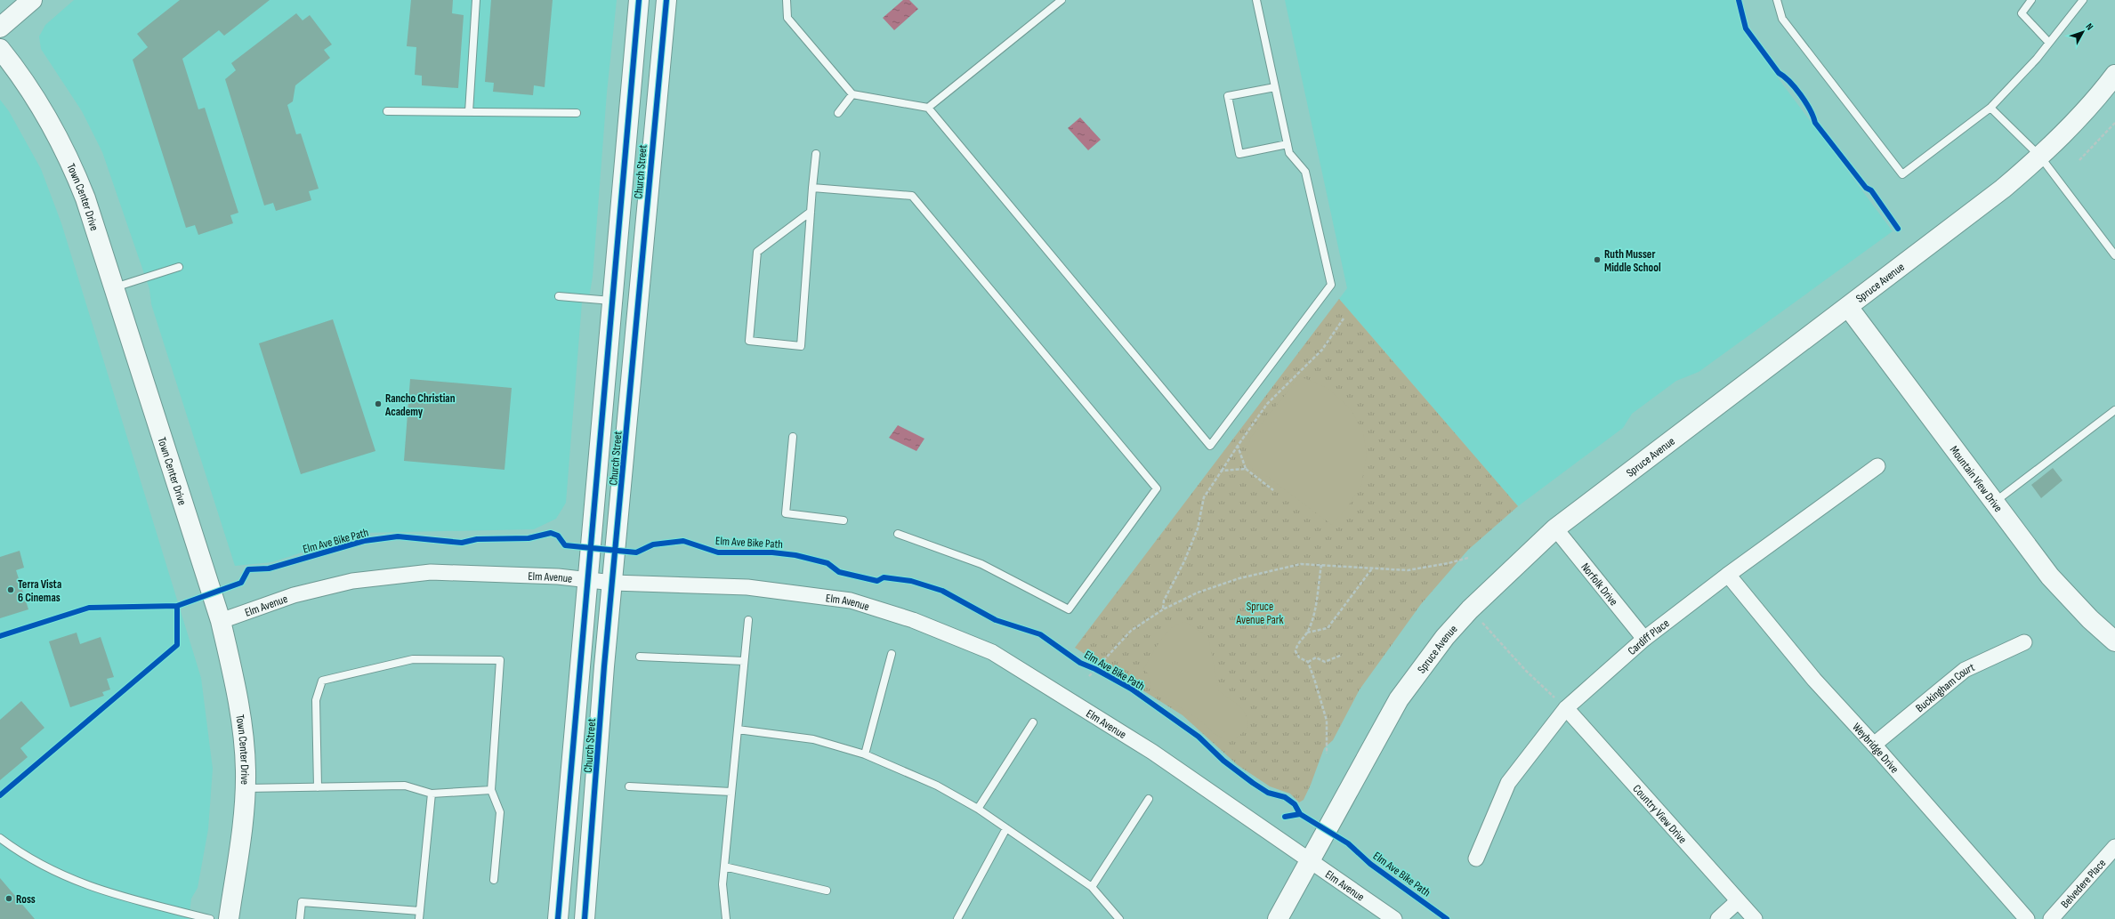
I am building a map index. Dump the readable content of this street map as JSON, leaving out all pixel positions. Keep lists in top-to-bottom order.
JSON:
{
  "streets": {
    "street": [
      "Church Street",
      "Town Center Drive",
      "Spruce Avenue",
      "Mountain View Drive",
      "Elm Avenue",
      "Norfolk Drive",
      "Cardiff Place",
      "Buckingham Court",
      "Weybridge Drive",
      "Country View Drive",
      "Belvedere Place"
    ],
    "cycle path": ["Elm Ave Bike Path"]
  },
  "crossings": [
    ["Church Street", "Elm Avenue"],
    ["Town Center Drive", "Elm Avenue"],
    ["Spruce Avenue", "Mountain View Drive"],
    ["Spruce Avenue", "Elm Avenue"],
    ["Spruce Avenue", "Norfolk Drive"],
    ["Norfolk Drive", "Cardiff Place"],
    ["Cardiff Place", "Weybridge Drive"],
    ["Cardiff Place", "Country View Drive"],
    ["Buckingham Court", "Weybridge Drive"]
  ],
  "parks": ["Spruce Avenue Park"],
  "places": [
    "Ruth Musser Middle School",
    "Rancho Christian Academy",
    "Terra Vista 6 Cinemas",
    "Ross"
  ],
  "north": "top right"
}
